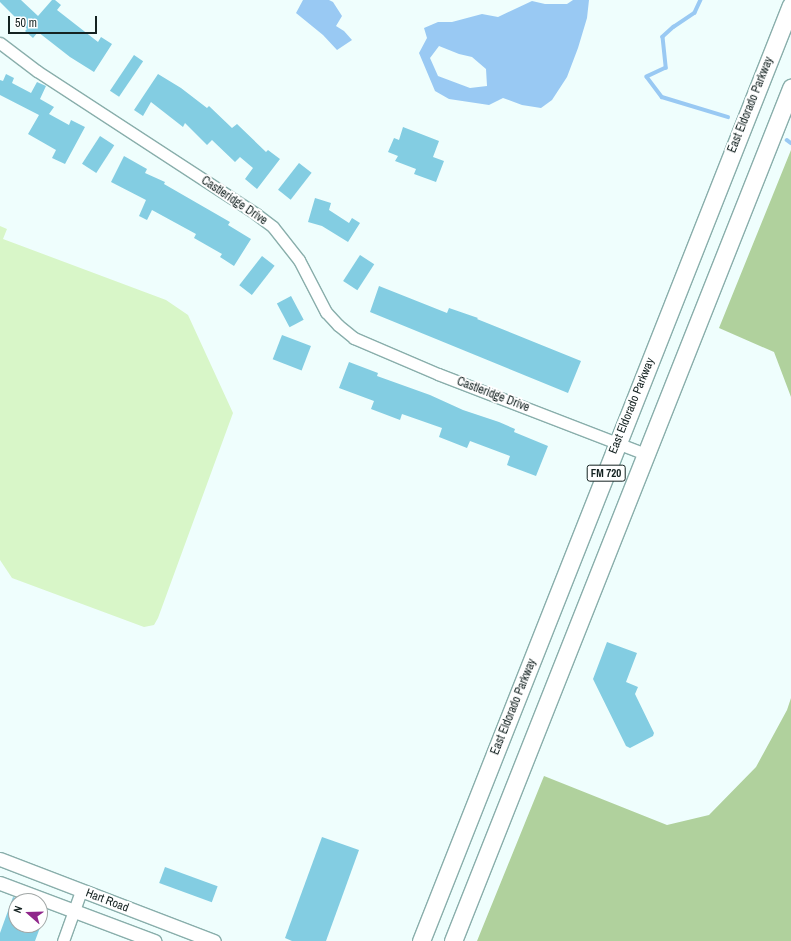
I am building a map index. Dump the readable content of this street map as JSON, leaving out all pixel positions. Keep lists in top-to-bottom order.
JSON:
{
  "streets": {
    "main road": ["East Eldorado Parkway", "FM 720"],
    "street": ["Castleridge Drive", "Hart Road"]
  },
  "crossings": [
    ["East Eldorado Parkway", "Castleridge Drive"],
    ["Castleridge Drive", "FM 720"]
  ],
  "scale_bar": "50 m",
  "north": "left"
}
